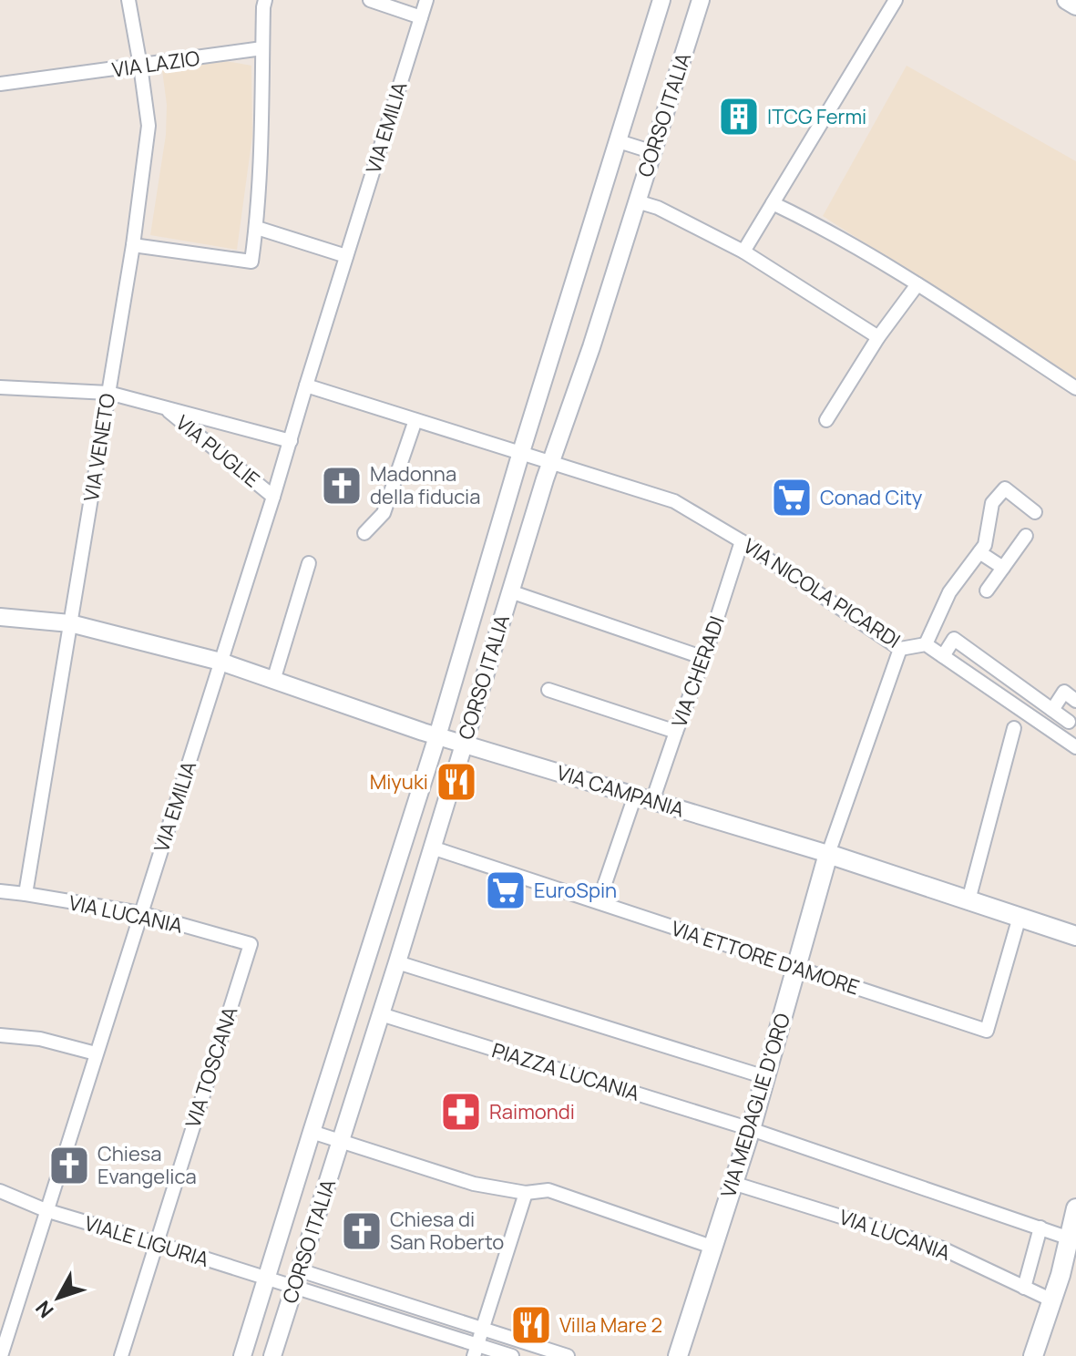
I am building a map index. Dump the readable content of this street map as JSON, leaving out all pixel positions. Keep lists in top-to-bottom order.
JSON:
{
  "streets": {
    "main road": ["VIA CAMPANIA", "VIA MEDAGLIE D'ORO"],
    "street": [
      "VIA LAZIO",
      "CORSO ITALIA",
      "VIA EMILIA",
      "VIA VENETO",
      "VIA PUGLIE",
      "VIA NICOLA PICARDI",
      "VIA CHERADI",
      "VIA LUCANIA",
      "VIA ETTORE D'AMORE",
      "VIA TOSCANA",
      "PIAZZA LUCANIA",
      "VIALE LIGURIA"
    ]
  },
  "crossings": [
    ["VIA LAZIO", "VIA VENETO"],
    ["CORSO ITALIA", "VIA NICOLA PICARDI"],
    ["CORSO ITALIA", "VIA CAMPANIA"],
    ["CORSO ITALIA", "VIA ETTORE D'AMORE"],
    ["CORSO ITALIA", "PIAZZA LUCANIA"],
    ["CORSO ITALIA", "VIALE LIGURIA"],
    ["VIA EMILIA", "VIA PUGLIE"],
    ["VIA EMILIA", "VIA NICOLA PICARDI"],
    ["VIA EMILIA", "VIA CAMPANIA"],
    ["VIA EMILIA", "VIA LUCANIA"],
    ["VIA EMILIA", "VIALE LIGURIA"],
    ["VIA VENETO", "VIA PUGLIE"],
    ["VIA VENETO", "VIA CAMPANIA"],
    ["VIA VENETO", "VIA LUCANIA"],
    ["VIA NICOLA PICARDI", "VIA CHERADI"],
    ["VIA CHERADI", "VIA CAMPANIA"],
    ["VIA CAMPANIA", "VIA ETTORE D'AMORE"],
    ["VIA CAMPANIA", "VIA MEDAGLIE D'ORO"],
    ["VIA LUCANIA", "VIA TOSCANA"],
    ["VIA LUCANIA", "VIA MEDAGLIE D'ORO"],
    ["VIA ETTORE D'AMORE", "VIA MEDAGLIE D'ORO"],
    ["VIA TOSCANA", "VIALE LIGURIA"],
    ["PIAZZA LUCANIA", "VIA MEDAGLIE D'ORO"]
  ],
  "places": {
    "building": ["ITCG Fermi"],
    "church": ["Madonna della fiducia", "Chiesa Evangelica", "Chiesa di San Roberto"],
    "supermarket": ["Conad City", "EuroSpin"],
    "restaurant": ["Miyuki", "Villa Mare 2"],
    "pharmacy": ["Raimondi"]
  },
  "north": "bottom left"
}
